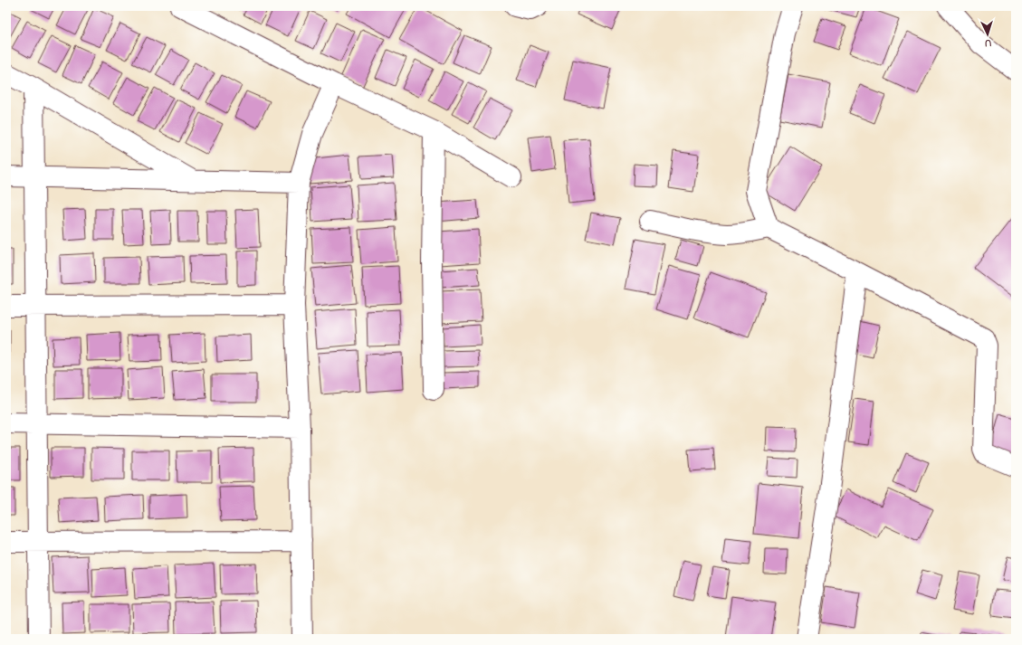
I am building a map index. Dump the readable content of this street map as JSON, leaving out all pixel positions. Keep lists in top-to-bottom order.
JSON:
{
  "north": "bottom"
}
